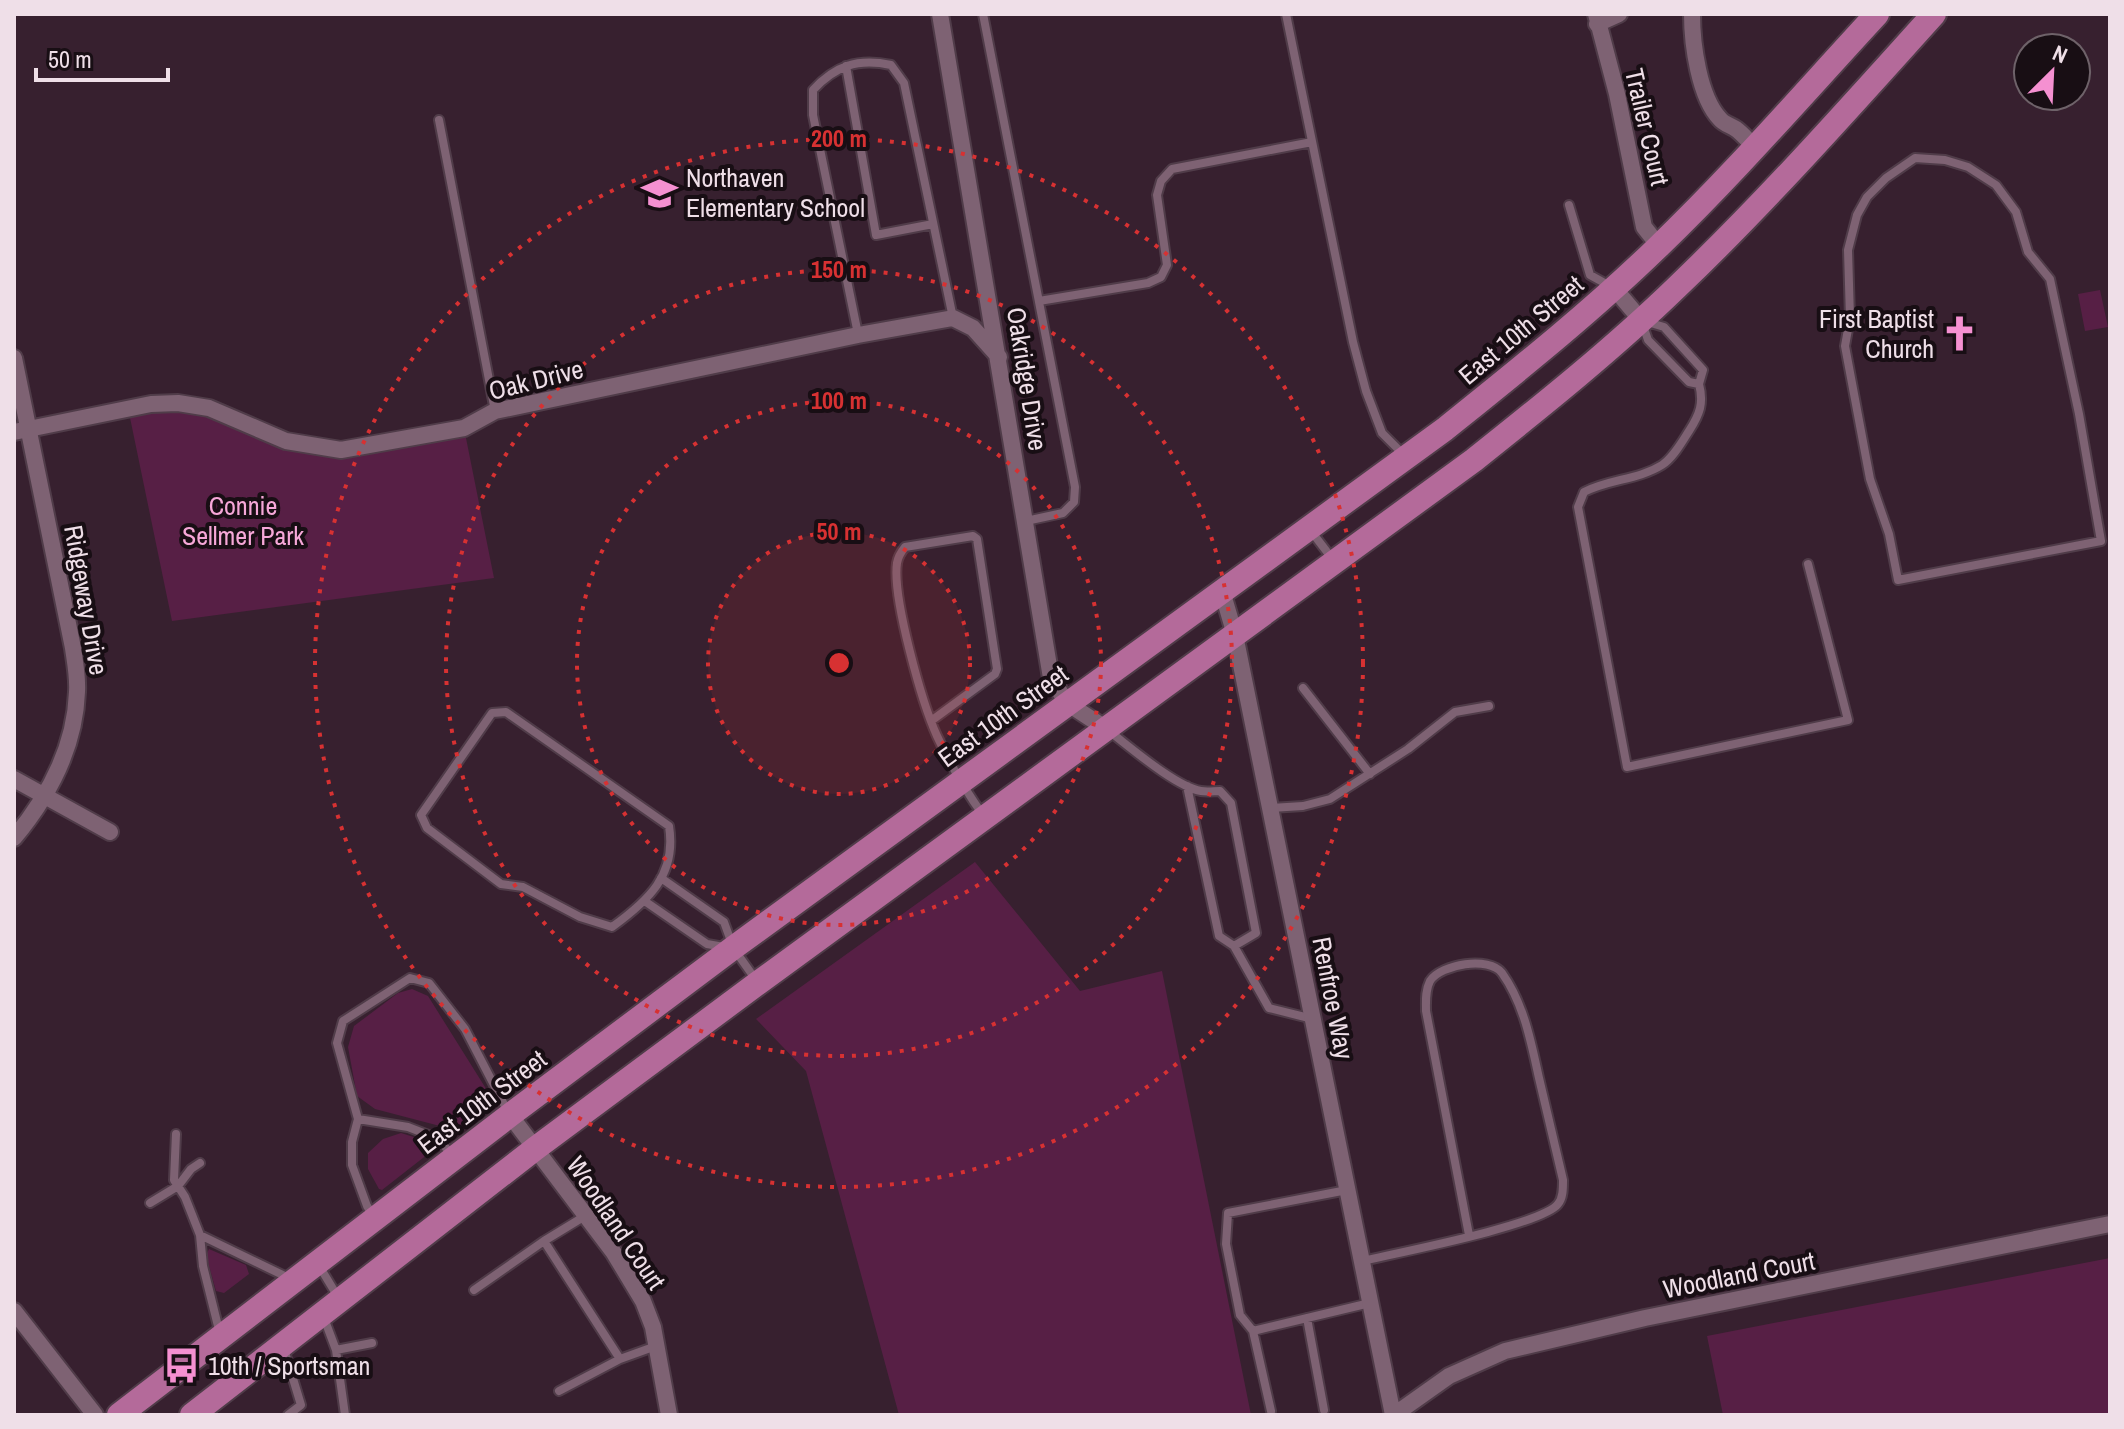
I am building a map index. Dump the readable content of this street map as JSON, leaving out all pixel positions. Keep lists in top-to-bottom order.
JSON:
{
  "streets": {
    "main road": ["East 10th Street"],
    "street": [
      "Trailer Court",
      "Oakridge Drive",
      "Oak Drive",
      "Ridgeway Drive",
      "Renfroe Way",
      "Woodland Court"
    ]
  },
  "crossings": [
    ["Trailer Court", "East 10th Street"],
    ["East 10th Street", "Oakridge Drive"],
    ["East 10th Street", "Renfroe Way"],
    ["East 10th Street", "Woodland Court"],
    ["Oak Drive", "Ridgeway Drive"],
    ["Renfroe Way", "Woodland Court"]
  ],
  "parks": ["Connie Sellmer Park"],
  "places": {
    "school or university": ["Northaven Elementary School"],
    "church": ["First Baptist Church"],
    "bus stop": ["10th / Sportsman"]
  },
  "scale_bar": "50 m",
  "north": "top right",
  "rings": [
    "200 m",
    "150 m",
    "100 m",
    "50 m"
  ]
}
